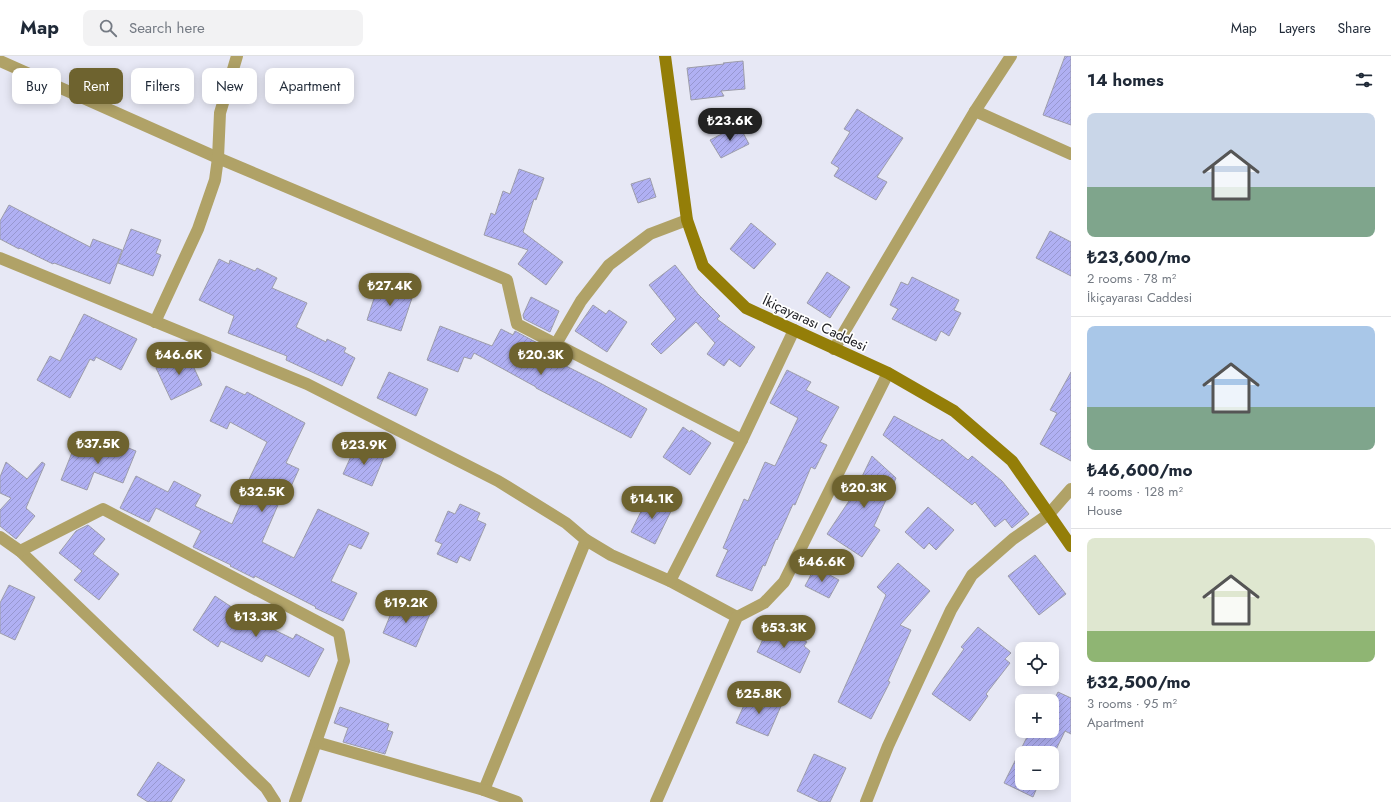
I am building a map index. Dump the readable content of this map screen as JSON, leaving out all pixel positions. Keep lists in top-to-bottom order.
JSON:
{
  "streets": {
    "street": ["İkiçayarası Caddesi"]
  },
  "page": {
    "header": "Map",
    "search": "Search here",
    "nav": ["Map", "Layers", "Share"],
    "heading": "14 homes",
    "chip": [
      "Buy",
      "Rent",
      "Filters",
      "New",
      "Apartment"
    ],
    "list": [
      {
        "name": "₺23,600/mo",
        "note": "2 rooms · 78 m² · İkiçayarası Caddesi"
      },
      {
        "name": "₺46,600/mo",
        "note": "4 rooms · 128 m² · House"
      },
      {
        "name": "₺32,500/mo",
        "note": "3 rooms · 95 m² · Apartment"
      }
    ],
    "price": [
      "₺23.6K",
      "₺27.4K",
      "₺46.6K",
      "₺20.3K",
      "₺37.5K",
      "₺23.9K",
      "₺20.3K",
      "₺32.5K",
      "₺14.1K",
      "₺46.6K",
      "₺19.2K",
      "₺13.3K",
      "₺53.3K",
      "₺25.8K"
    ],
    "map_buttons": ["+", "−"]
  }
}
